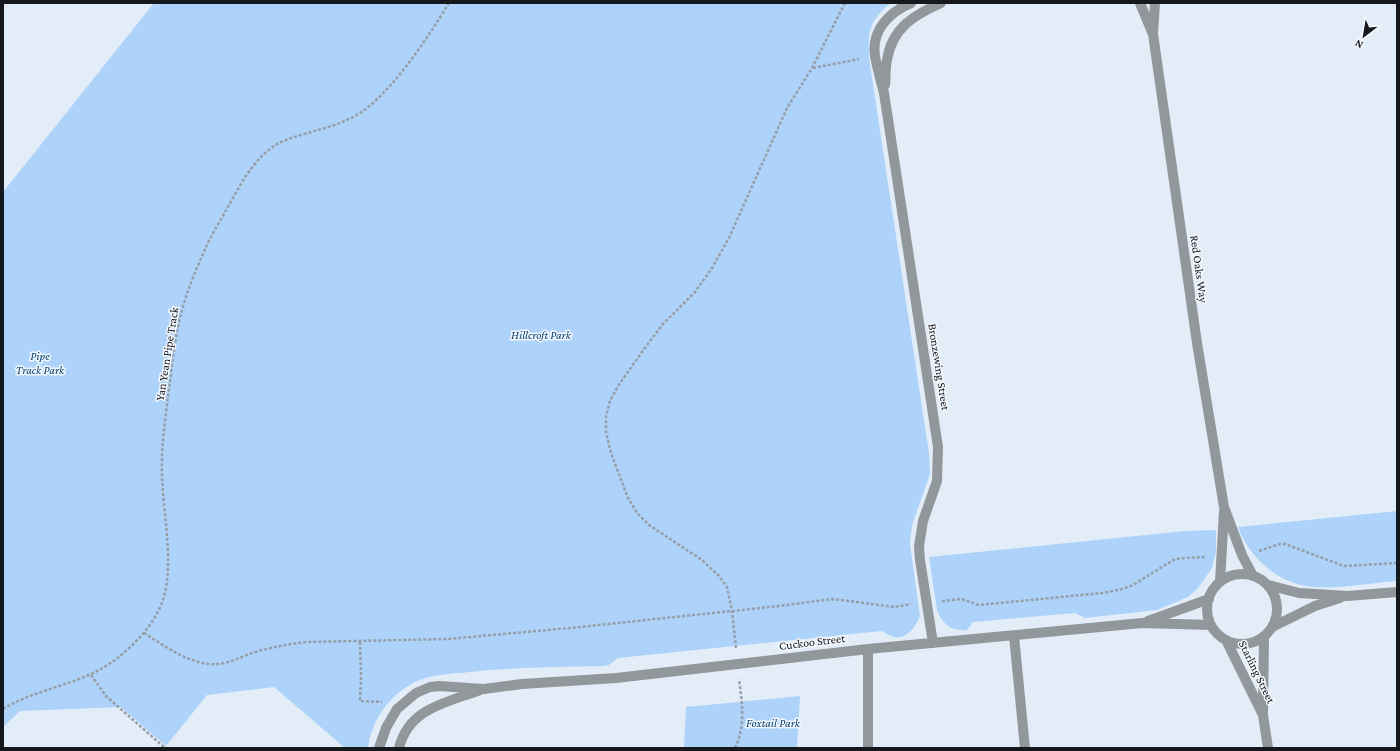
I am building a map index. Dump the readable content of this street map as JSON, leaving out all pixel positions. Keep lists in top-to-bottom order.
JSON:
{
  "streets": {
    "street": [
      "Red Oaks Way",
      "Bronzewing Street",
      "Cuckoo Street",
      "Starling Street"
    ],
    "path": ["Yan Yean Pipe Track"]
  },
  "crossings": [
    ["Red Oaks Way", "Cuckoo Street"],
    ["Red Oaks Way", "Starling Street"],
    ["Bronzewing Street", "Cuckoo Street"],
    ["Cuckoo Street", "Starling Street"]
  ],
  "parks": ["Hillcroft Park", "Pipe Track Park", "Foxtail Park"],
  "north": "bottom left"
}
